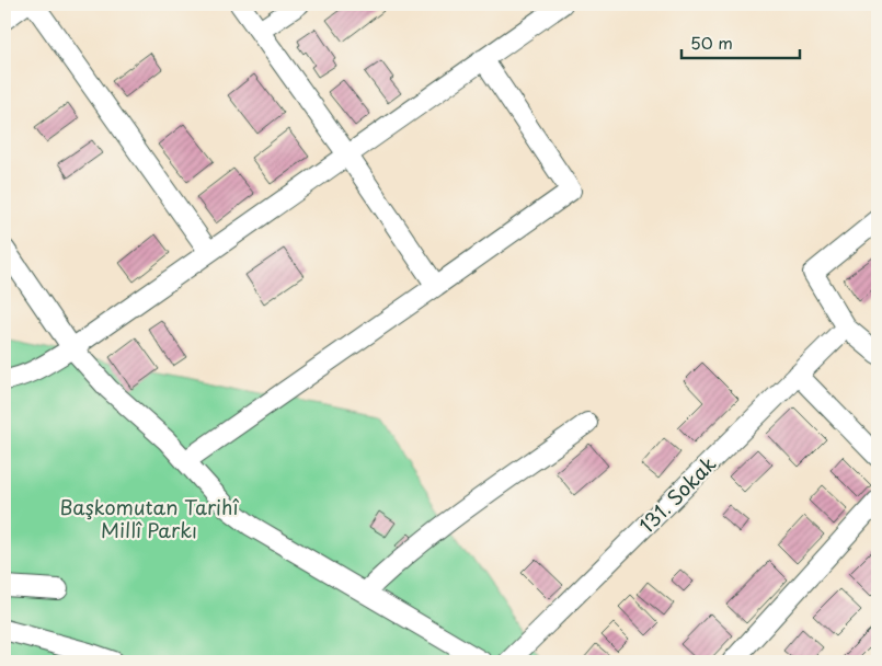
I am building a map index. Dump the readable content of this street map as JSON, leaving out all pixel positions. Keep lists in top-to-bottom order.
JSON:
{
  "streets": {
    "street": ["131. Sokak"]
  },
  "parks": ["Başkomutan Tarihî Millî Parkı"],
  "scale_bar": "50 m"
}
